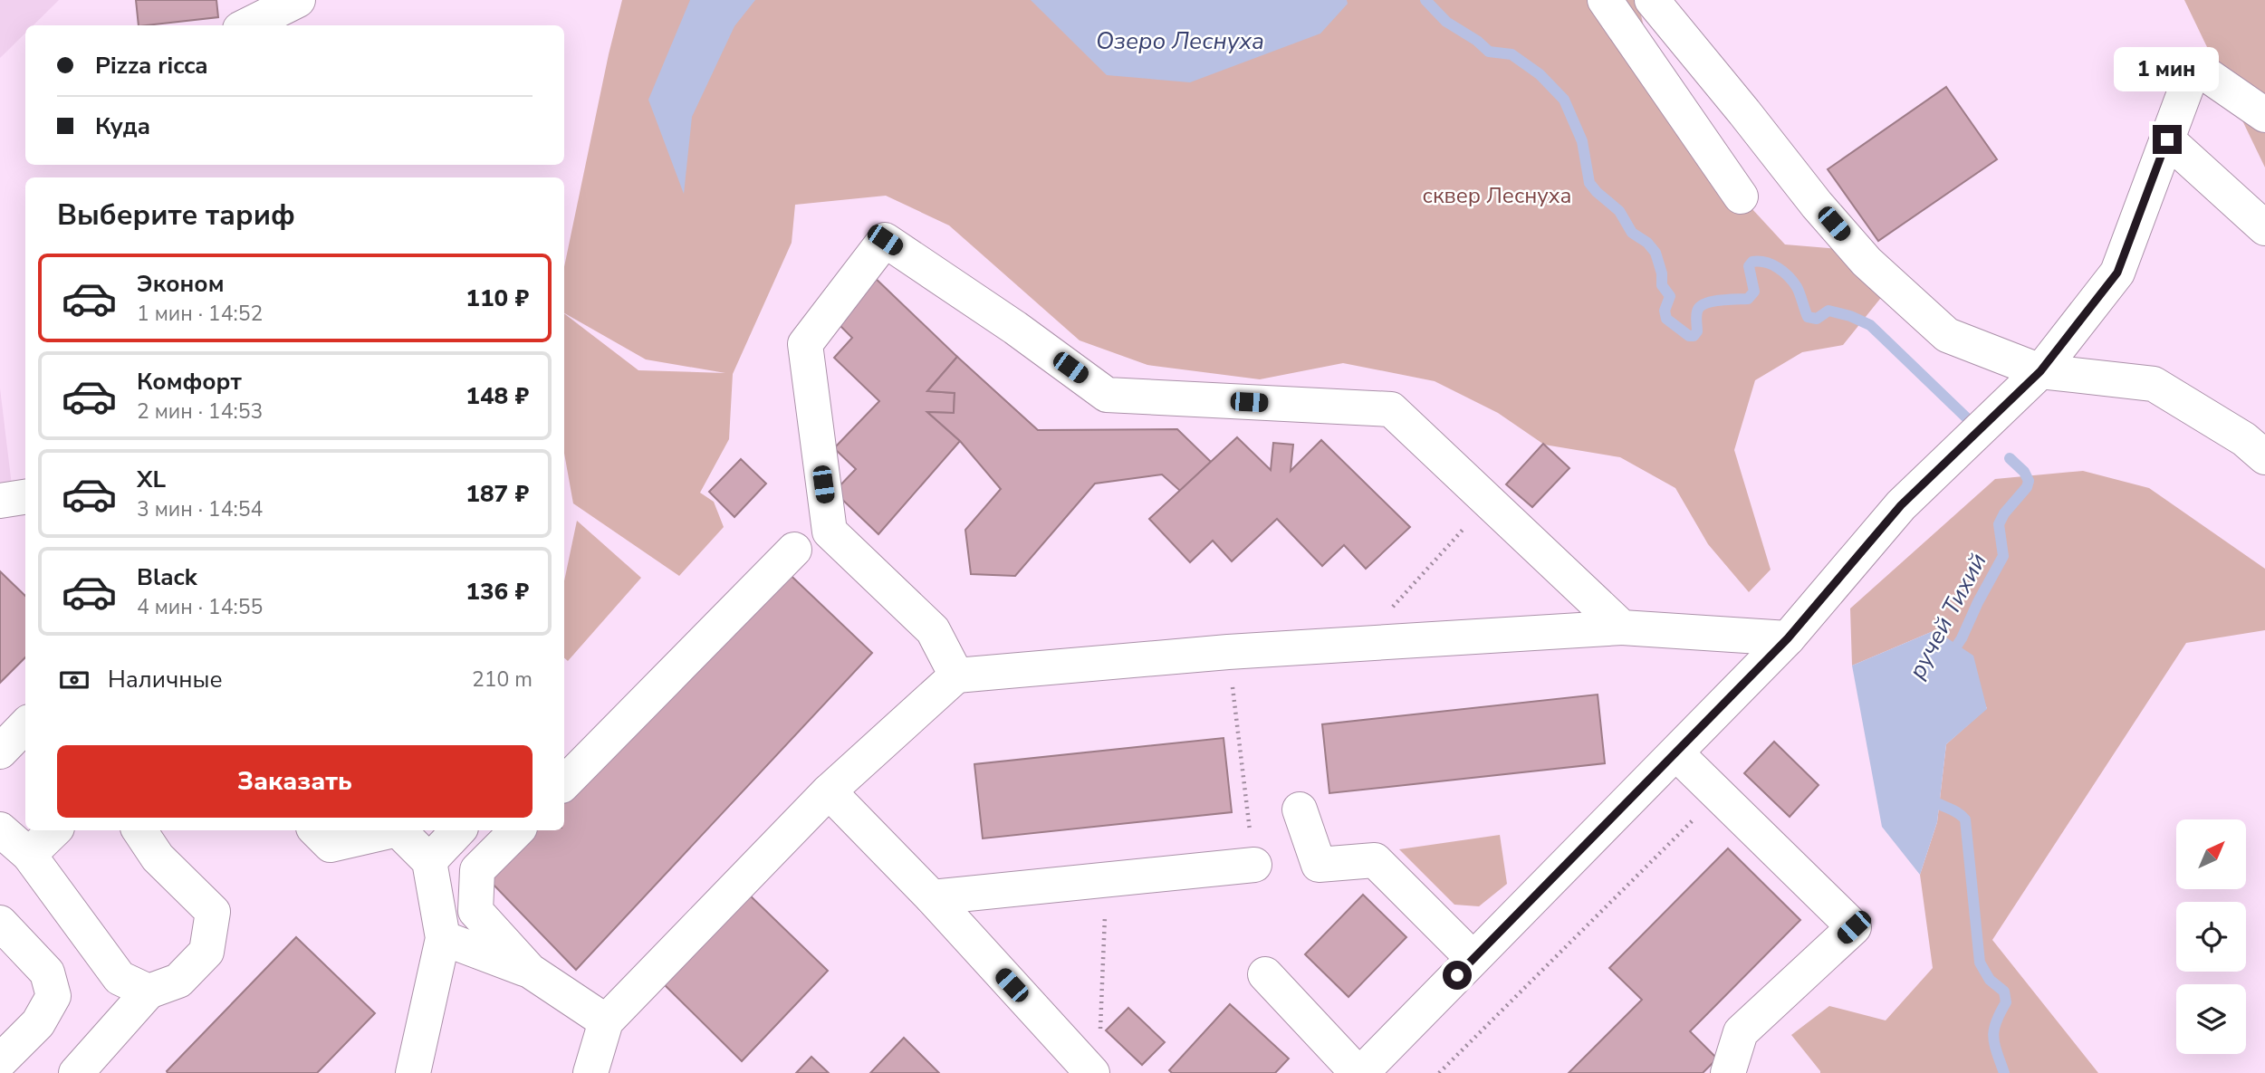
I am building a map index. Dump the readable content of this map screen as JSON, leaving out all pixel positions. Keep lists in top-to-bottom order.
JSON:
{
  "water": ["Озеро Леснуха", "ручей Тихий"],
  "parks": ["сквер Леснуха"],
  "north": "top right",
  "page": {
    "banner": ["Pizza ricca", "Куда"],
    "bubble": "1 мин",
    "heading": "Выберите тариф",
    "list": [
      {
        "name": "Эконом",
        "note": "1 мин · 14:52",
        "value": "110 ₽"
      },
      {
        "name": "Комфорт",
        "note": "2 мин · 14:53",
        "value": "148 ₽"
      },
      {
        "name": "XL",
        "note": "3 мин · 14:54",
        "value": "187 ₽"
      },
      {
        "name": "Black",
        "note": "4 мин · 14:55",
        "value": "136 ₽"
      }
    ],
    "pay": ["Наличные", "210 m"],
    "buttons": "Заказать"
  }
}
